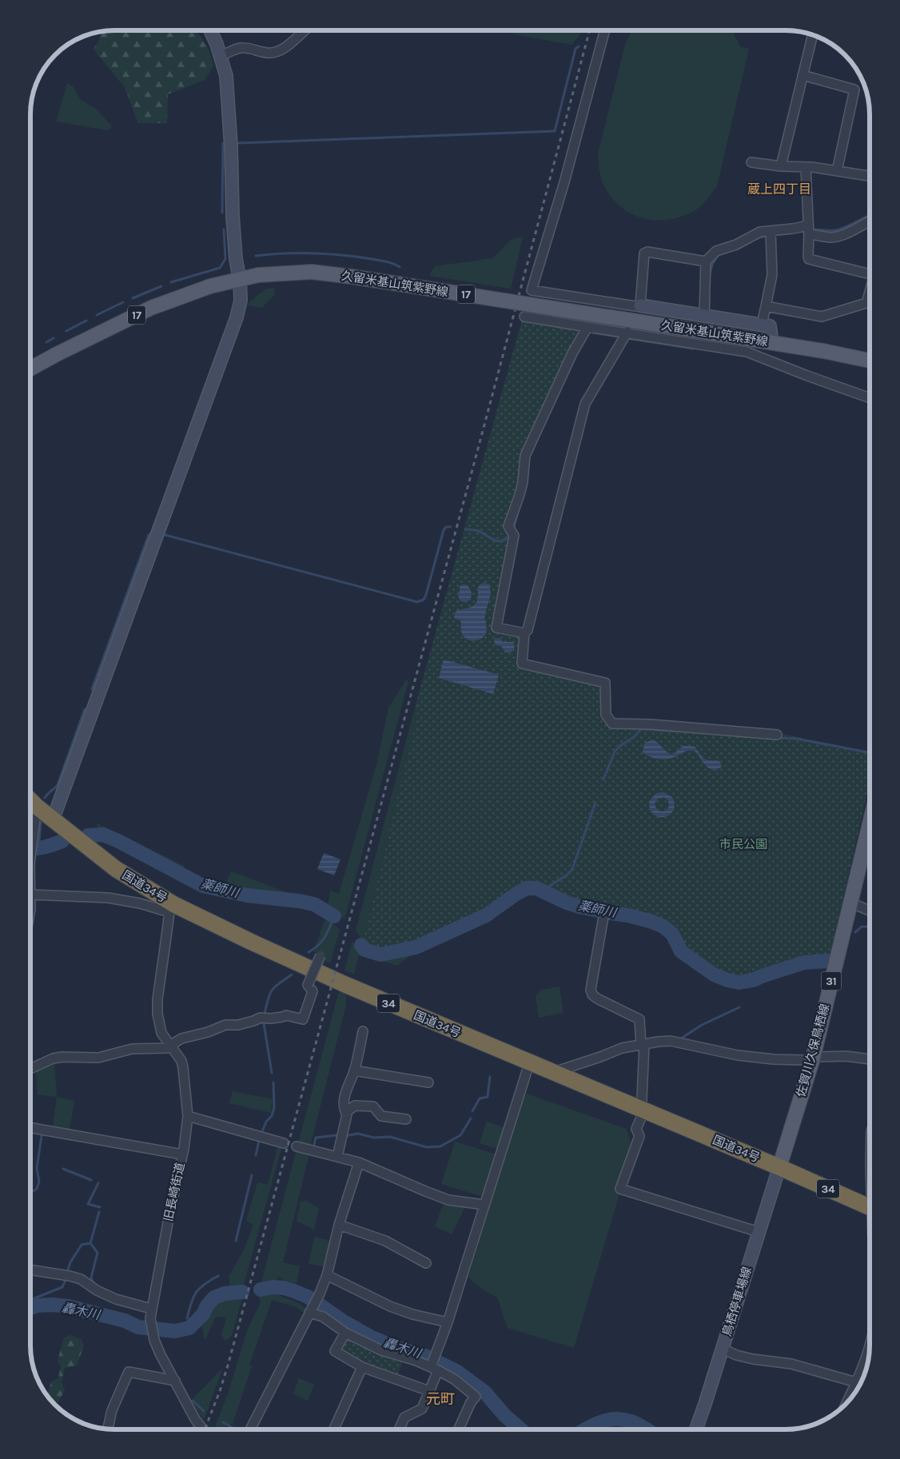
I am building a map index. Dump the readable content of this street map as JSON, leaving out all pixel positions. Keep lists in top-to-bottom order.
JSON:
{
  "streets": {
    "highway": ["国道34号", "34"],
    "main road": [
      "久留米基山筑紫野線",
      "17",
      "31",
      "佐賀川久保鳥栖線"
    ],
    "street": ["旧長崎街道", "鳥栖停車場線"]
  },
  "crossings": [
    ["国道34号", "佐賀川久保鳥栖線"],
    ["国道34号", "鳥栖停車場線"],
    ["佐賀川久保鳥栖線", "鳥栖停車場線"]
  ],
  "districts": ["蔵上四丁目", "元町"],
  "water": ["薬師川", "轟木川"],
  "parks": ["市民公園"]
}
